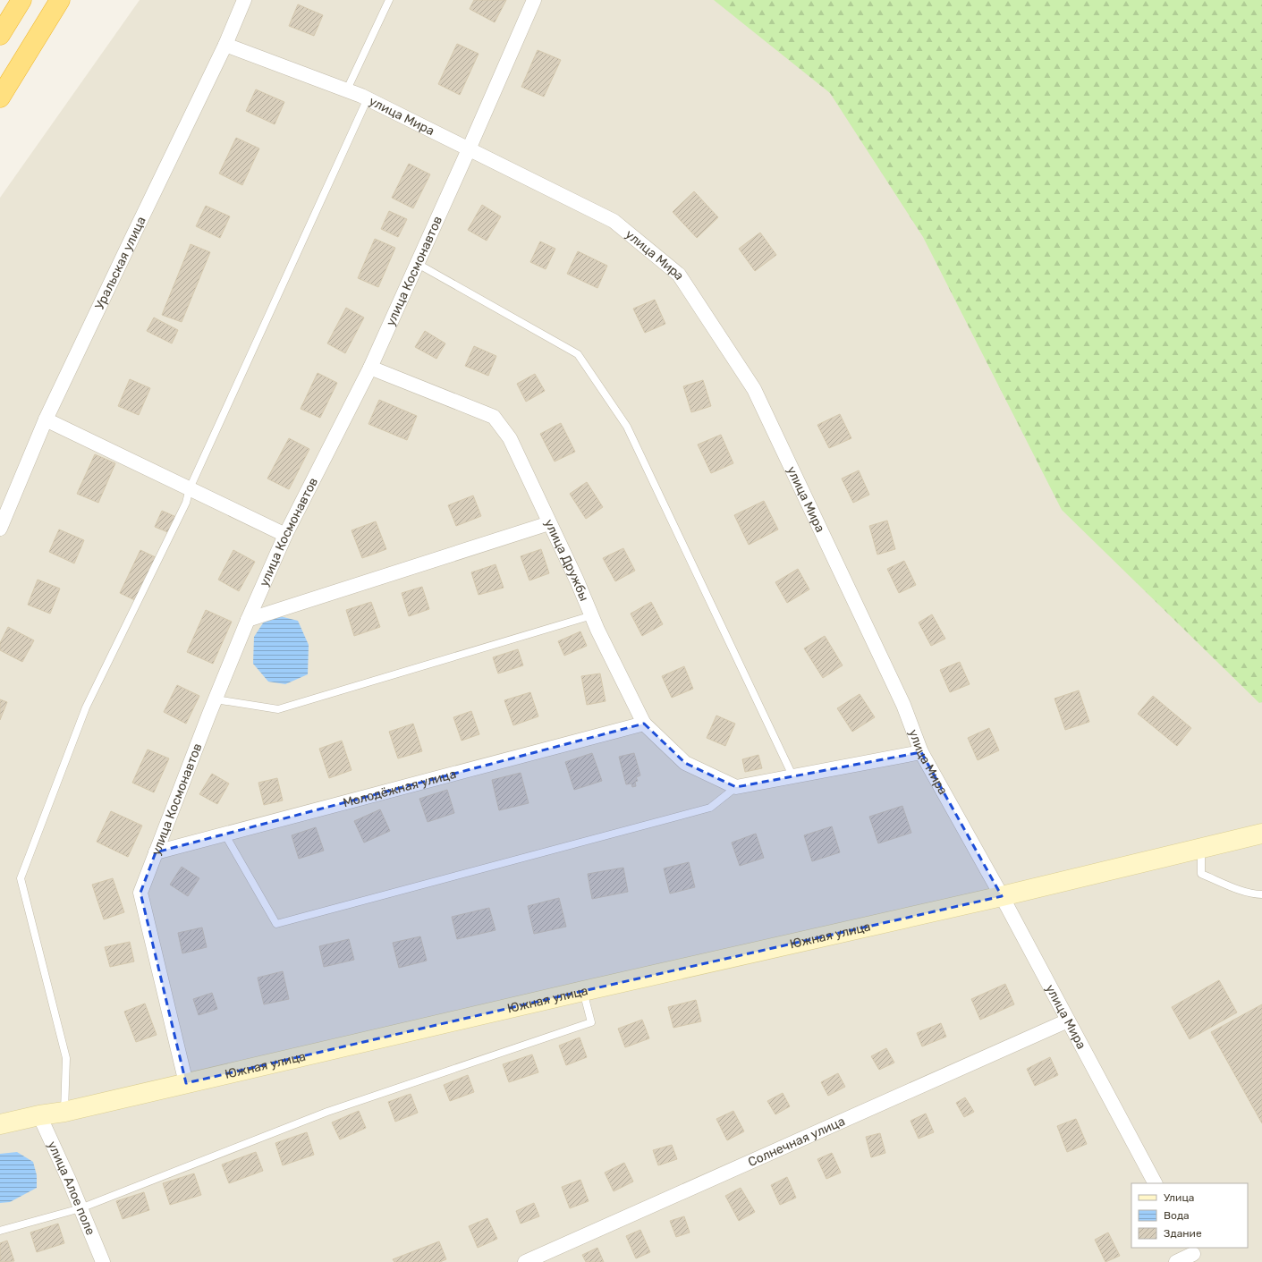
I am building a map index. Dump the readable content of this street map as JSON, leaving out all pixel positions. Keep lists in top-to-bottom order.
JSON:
{
  "streets": {
    "main road": ["Южная улица"],
    "street": [
      "улица Мира",
      "Уральская улица",
      "улица Космонавтов",
      "улица Дружбы",
      "Молодёжная улица",
      "Солнечная улица",
      "улица Алое поле"
    ]
  },
  "crossings": [
    ["улица Мира", "Уральская улица"],
    ["улица Мира", "улица Космонавтов"],
    ["улица Мира", "Южная улица"],
    ["улица Мира", "Солнечная улица"],
    ["улица Космонавтов", "улица Дружбы"],
    ["улица Космонавтов", "Молодёжная улица"],
    ["улица Космонавтов", "Южная улица"],
    ["улица Дружбы", "Молодёжная улица"],
    ["Южная улица", "улица Алое поле"]
  ],
  "legend": ["Улица", "Вода", "Здание"]
}
